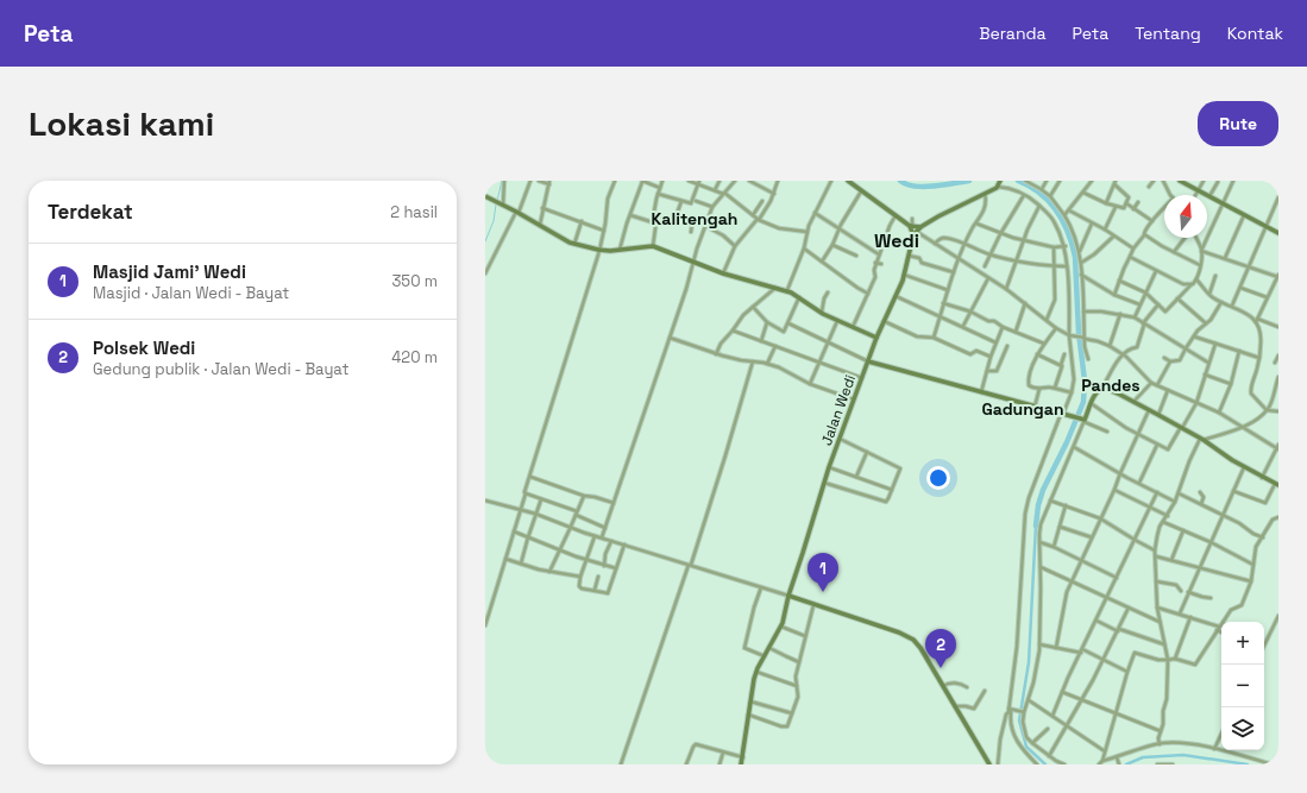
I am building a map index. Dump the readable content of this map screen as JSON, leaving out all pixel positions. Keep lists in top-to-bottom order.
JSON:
{
  "streets": {
    "main road": ["Jalan Wedi"]
  },
  "districts": [
    "Kalitengah",
    "Wedi",
    "Pandes",
    "Gadungan"
  ],
  "north": "top",
  "page": {
    "header": "Peta",
    "nav": [
      "Beranda",
      "Peta",
      "Tentang",
      "Kontak"
    ],
    "buttons": "Rute",
    "title": "Lokasi kami",
    "heading": ["Terdekat", "2 hasil"],
    "list": [
      {
        "mark": "1",
        "name": "Masjid Jami' Wedi",
        "note": "Masjid · Jalan Wedi - Bayat",
        "value": "350 m"
      },
      {
        "mark": "2",
        "name": "Polsek Wedi",
        "note": "Gedung publik · Jalan Wedi - Bayat",
        "value": "420 m"
      }
    ],
    "pins": ["1", "2"],
    "map_buttons": ["+", "−"]
  }
}
